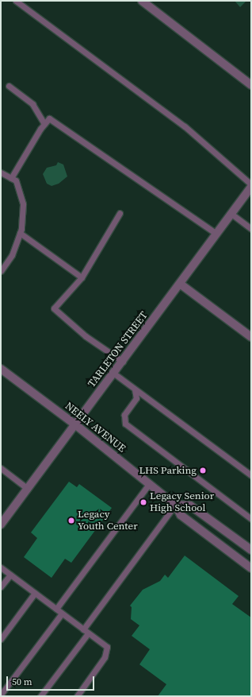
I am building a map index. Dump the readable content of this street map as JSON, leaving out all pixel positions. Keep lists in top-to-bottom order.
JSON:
{
  "streets": {
    "street": ["TARLETON STREET", "NEELY AVENUE"]
  },
  "crossings": [
    ["TARLETON STREET", "NEELY AVENUE"]
  ],
  "places": ["LHS Parking", "Legacy Senior High School", "Legacy Youth Center"],
  "scale_bar": "50 m"
}
